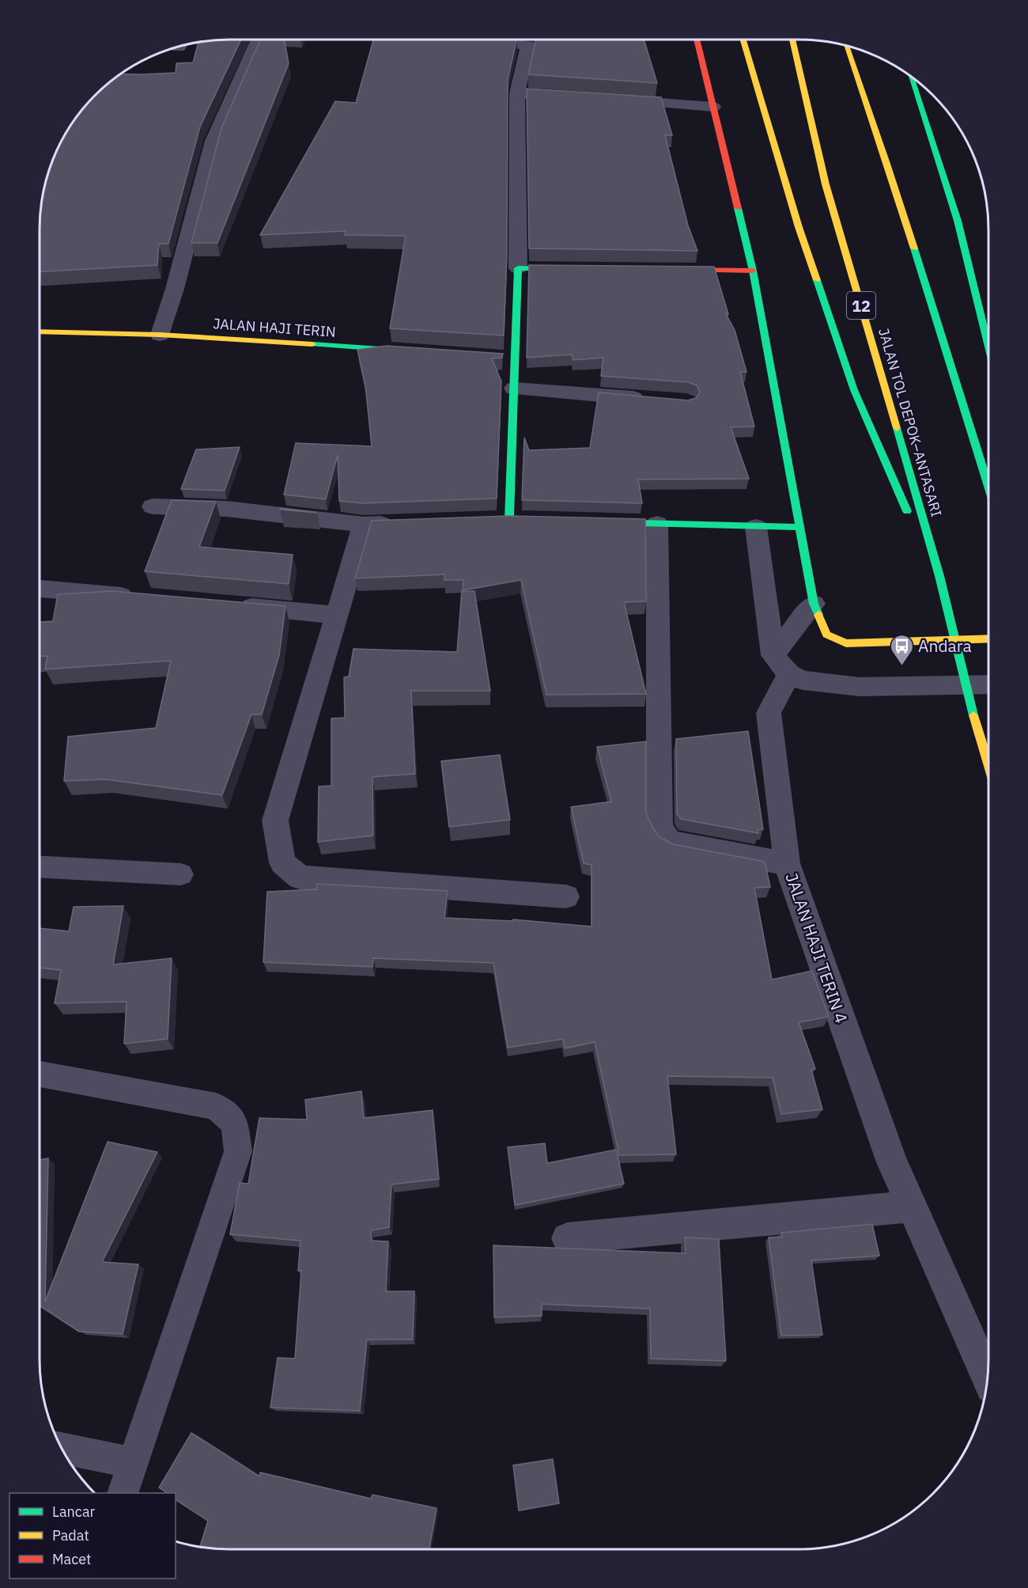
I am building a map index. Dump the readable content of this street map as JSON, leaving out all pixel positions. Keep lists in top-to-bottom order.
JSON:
{
  "streets": {
    "main road": ["12", "JALAN HAJI TERIN", "JALAN TOL DEPOK–ANTASARI"],
    "street": ["JALAN HAJI TERIN 4"]
  },
  "places": {
    "bus stop": ["Andara"]
  },
  "legend": ["Lancar", "Padat", "Macet"]
}
